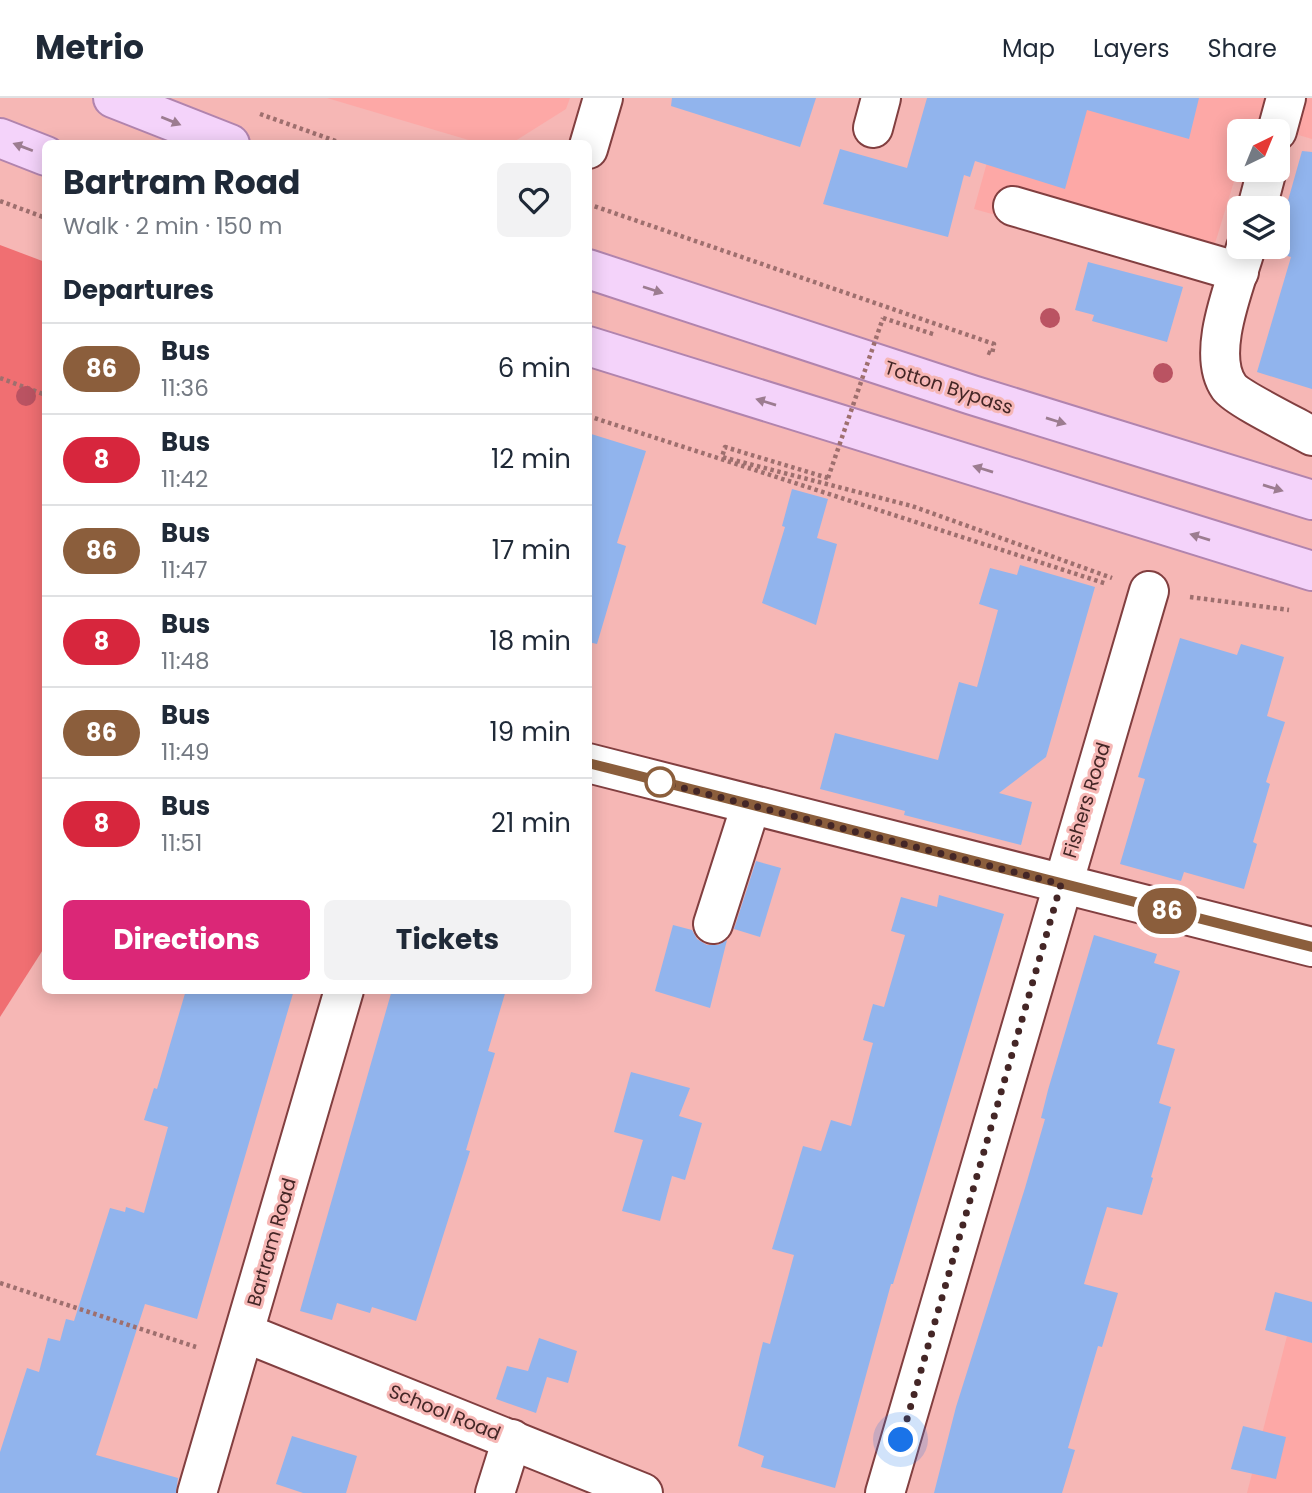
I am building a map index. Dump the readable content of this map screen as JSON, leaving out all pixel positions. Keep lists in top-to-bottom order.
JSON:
{
  "streets": {
    "main road": ["Totton Bypass"],
    "street": ["Fishers Road", "Bartram Road", "School Road"]
  },
  "crossings": [
    ["Bartram Road", "School Road"]
  ],
  "lines": ["bus line 86"],
  "north": "top right",
  "page": {
    "header": "Metrio",
    "nav": ["Map", "Layers", "Share"],
    "on_map": "86",
    "heading": [
      ["Bartram Road", "Walk · 2 min · 150 m"],
      "Departures"
    ],
    "list": [
      {
        "mark": "86",
        "name": "Bus",
        "note": "11:36",
        "value": "6 min"
      },
      {
        "mark": "8",
        "name": "Bus",
        "note": "11:42",
        "value": "12 min"
      },
      {
        "mark": "86",
        "name": "Bus",
        "note": "11:47",
        "value": "17 min"
      },
      {
        "mark": "8",
        "name": "Bus",
        "note": "11:48",
        "value": "18 min"
      },
      {
        "mark": "86",
        "name": "Bus",
        "note": "11:49",
        "value": "19 min"
      },
      {
        "mark": "8",
        "name": "Bus",
        "note": "11:51",
        "value": "21 min"
      }
    ],
    "buttons": ["Directions", "Tickets"]
  }
}
